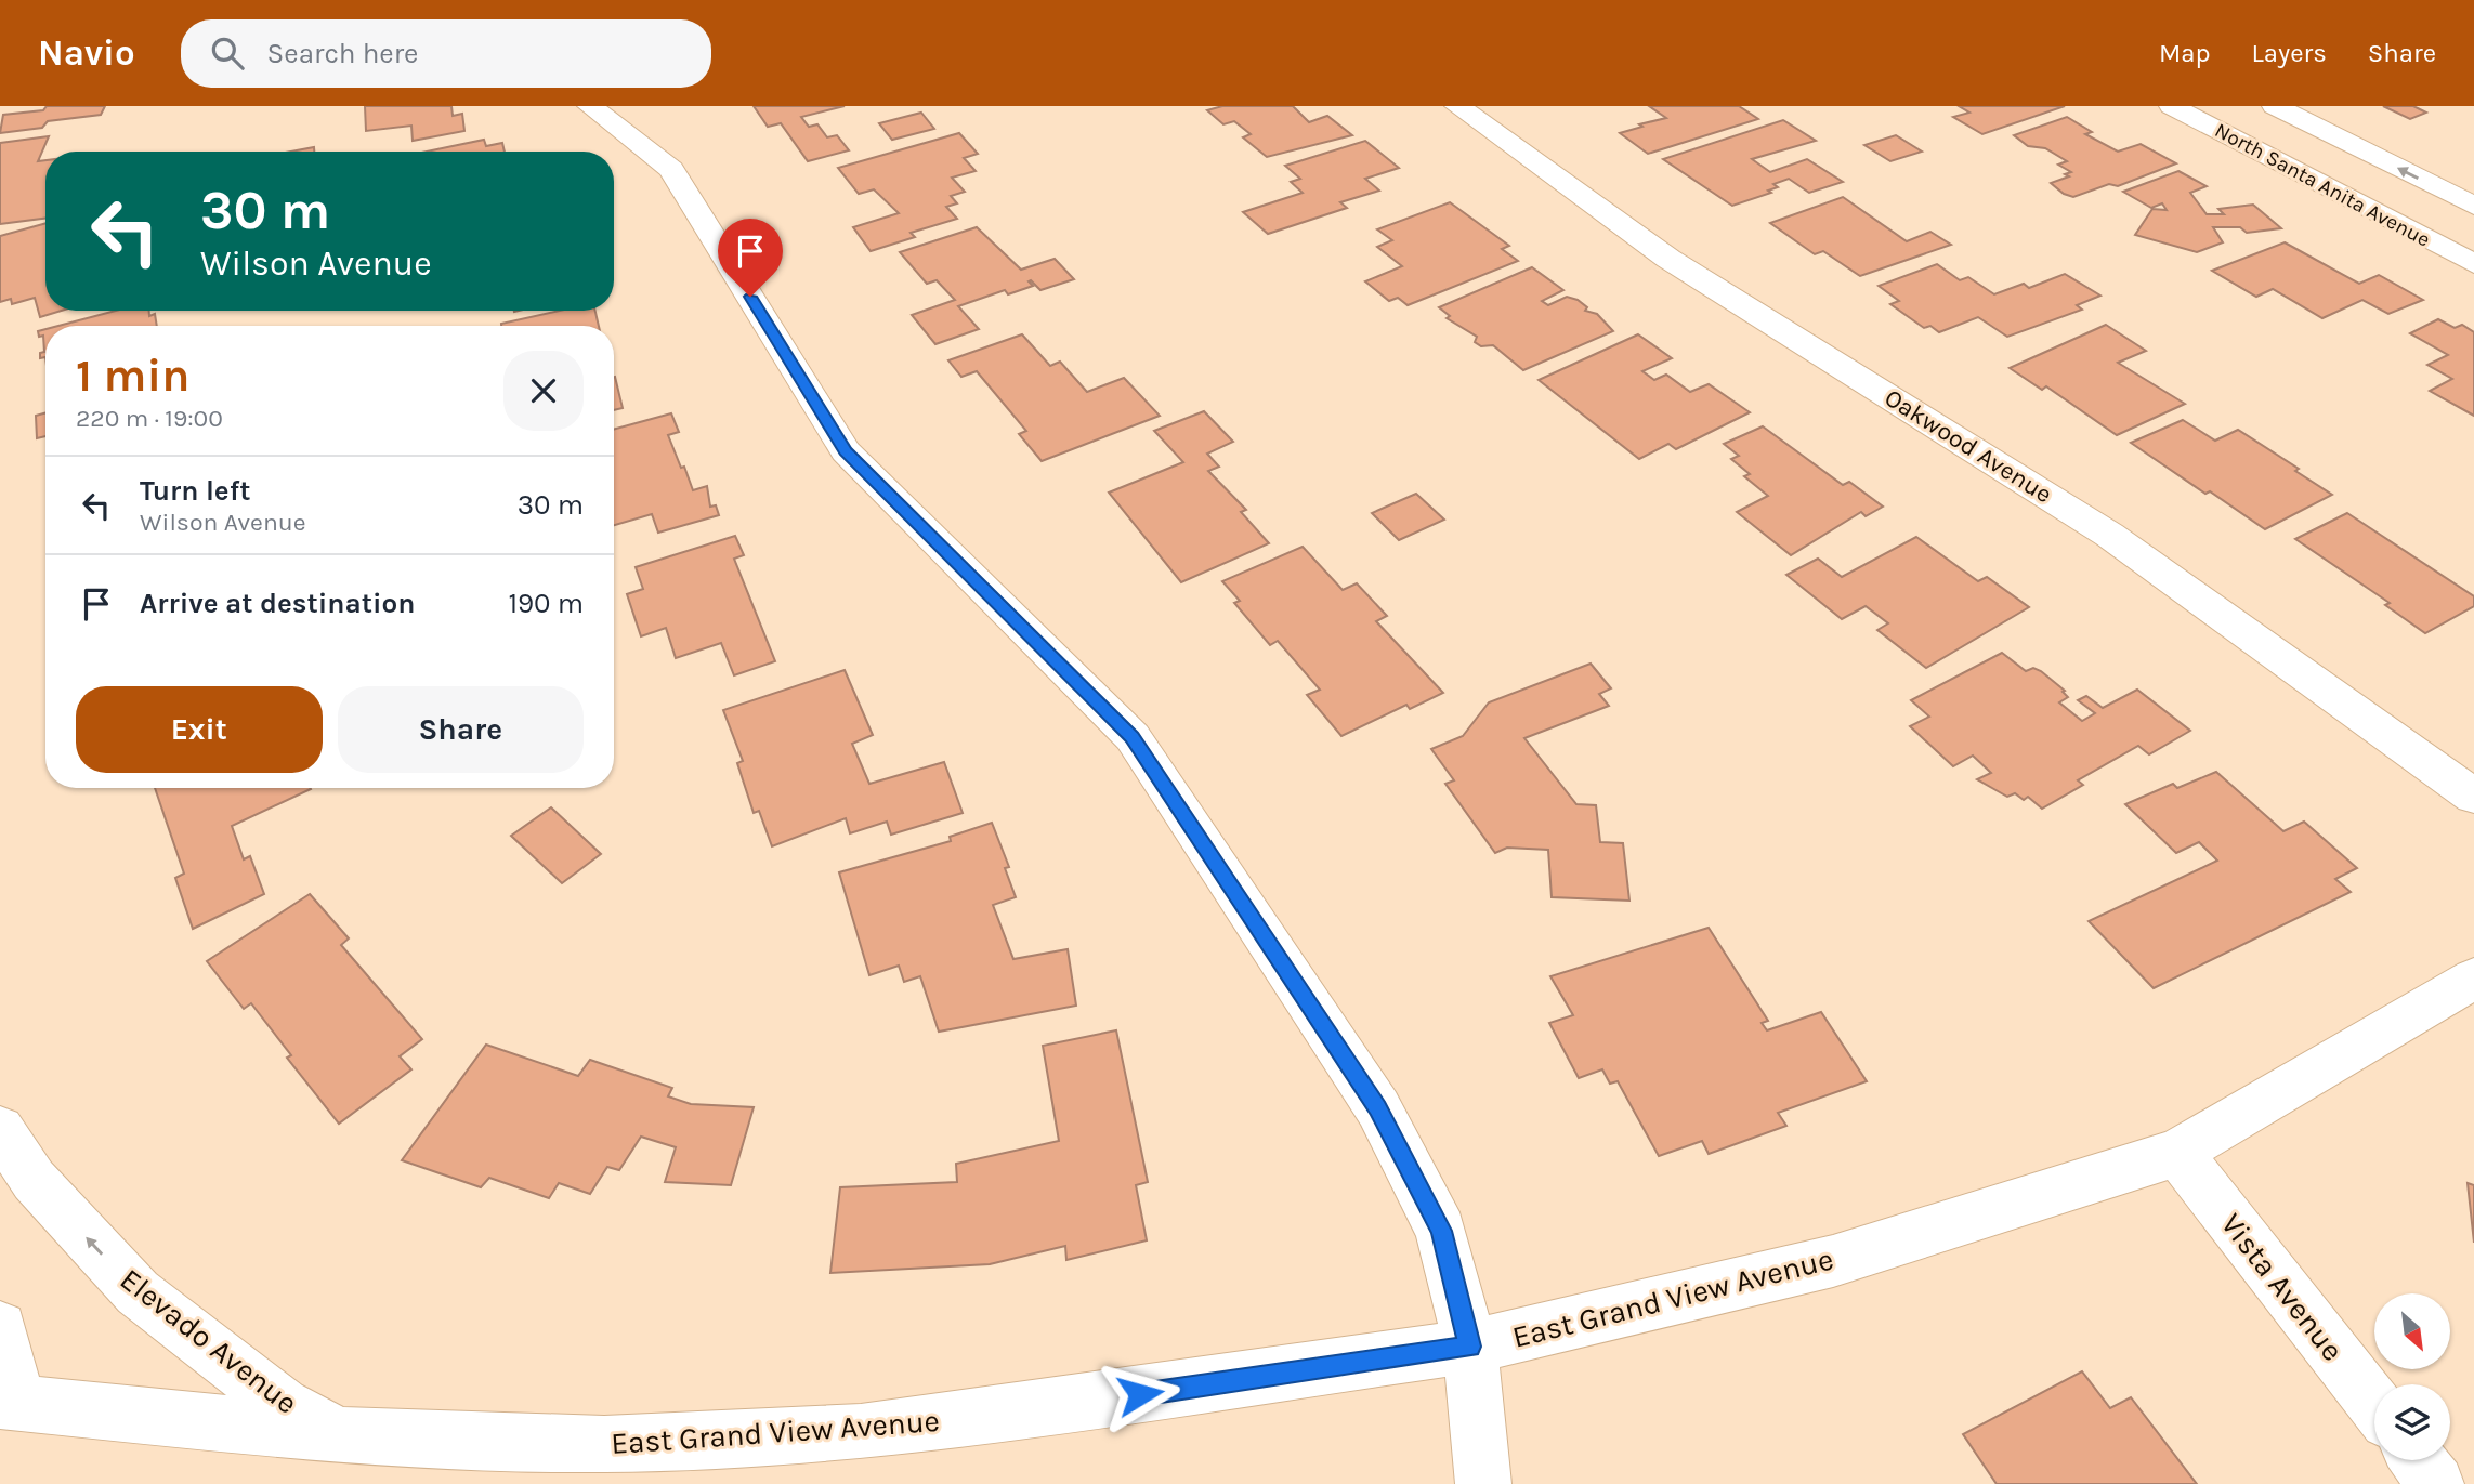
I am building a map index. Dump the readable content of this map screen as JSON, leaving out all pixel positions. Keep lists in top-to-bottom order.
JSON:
{
  "streets": {
    "street": [
      "North Santa Anita Avenue",
      "Oakwood Avenue",
      "Vista Avenue",
      "East Grand View Avenue",
      "Elevado Avenue"
    ]
  },
  "crossings": [
    ["Vista Avenue", "East Grand View Avenue"],
    ["East Grand View Avenue", "Elevado Avenue"]
  ],
  "one_way": ["Elevado Avenue"],
  "north": "bottom right",
  "page": {
    "header": "Navio",
    "search": "Search here",
    "nav": ["Map", "Layers", "Share"],
    "turn": ["30 m", "Wilson Avenue"],
    "heading": ["1 min", "220 m · 19:00"],
    "list": [
      {
        "name": "Turn left",
        "note": "Wilson Avenue",
        "value": "30 m"
      },
      {
        "name": "Arrive at destination",
        "value": "190 m"
      }
    ],
    "buttons": ["Exit", "Share"]
  }
}
